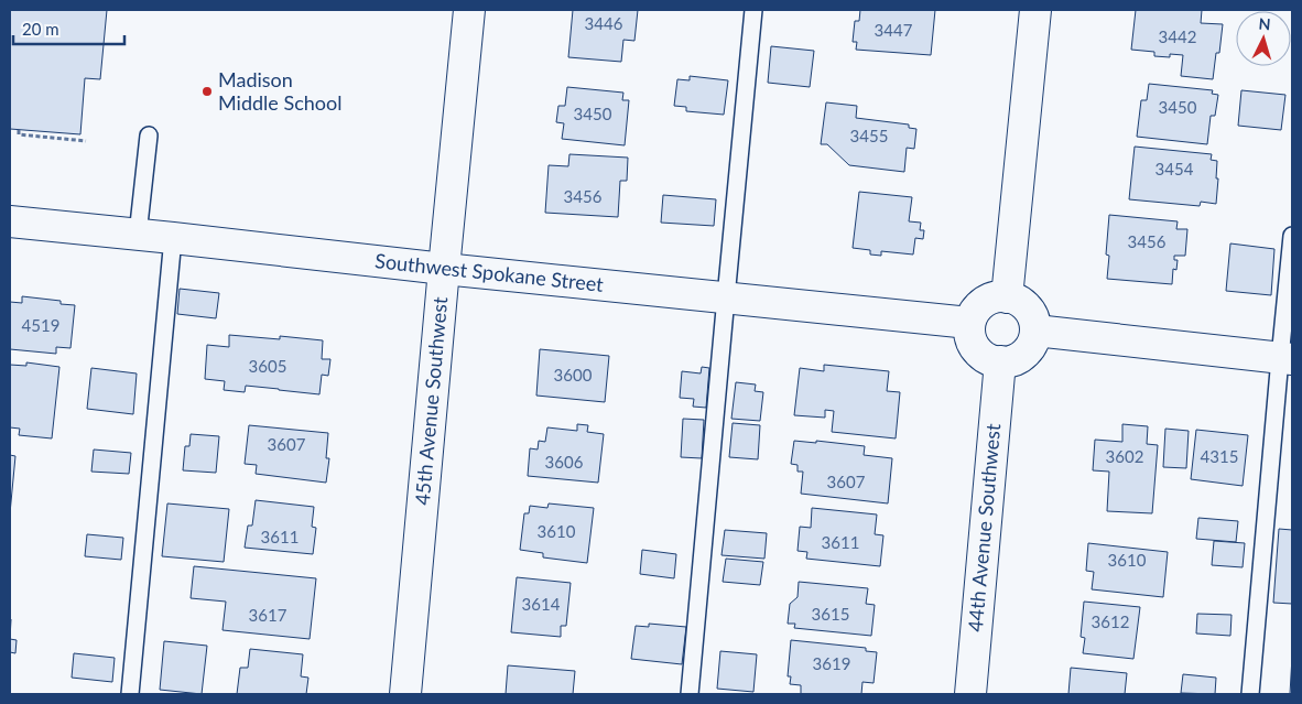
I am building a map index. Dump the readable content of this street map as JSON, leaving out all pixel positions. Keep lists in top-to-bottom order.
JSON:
{
  "streets": {
    "street": ["Southwest Spokane Street", "45th Avenue Southwest", "44th Avenue Southwest"]
  },
  "crossings": [
    ["Southwest Spokane Street", "45th Avenue Southwest"],
    ["Southwest Spokane Street", "44th Avenue Southwest"]
  ],
  "places": ["Madison Middle School"],
  "house_numbers": [
    "3446",
    "3447",
    "3442",
    "3450",
    "3450",
    "3455",
    "3454",
    "3456",
    "3456",
    "4519",
    "3605",
    "3600",
    "3607",
    "3602",
    "4315",
    "3606",
    "3607",
    "3610",
    "3611",
    "3611",
    "3610",
    "3614",
    "3615",
    "3617",
    "3612",
    "3619"
  ],
  "scale_bar": "20 m",
  "north": "top"
}
